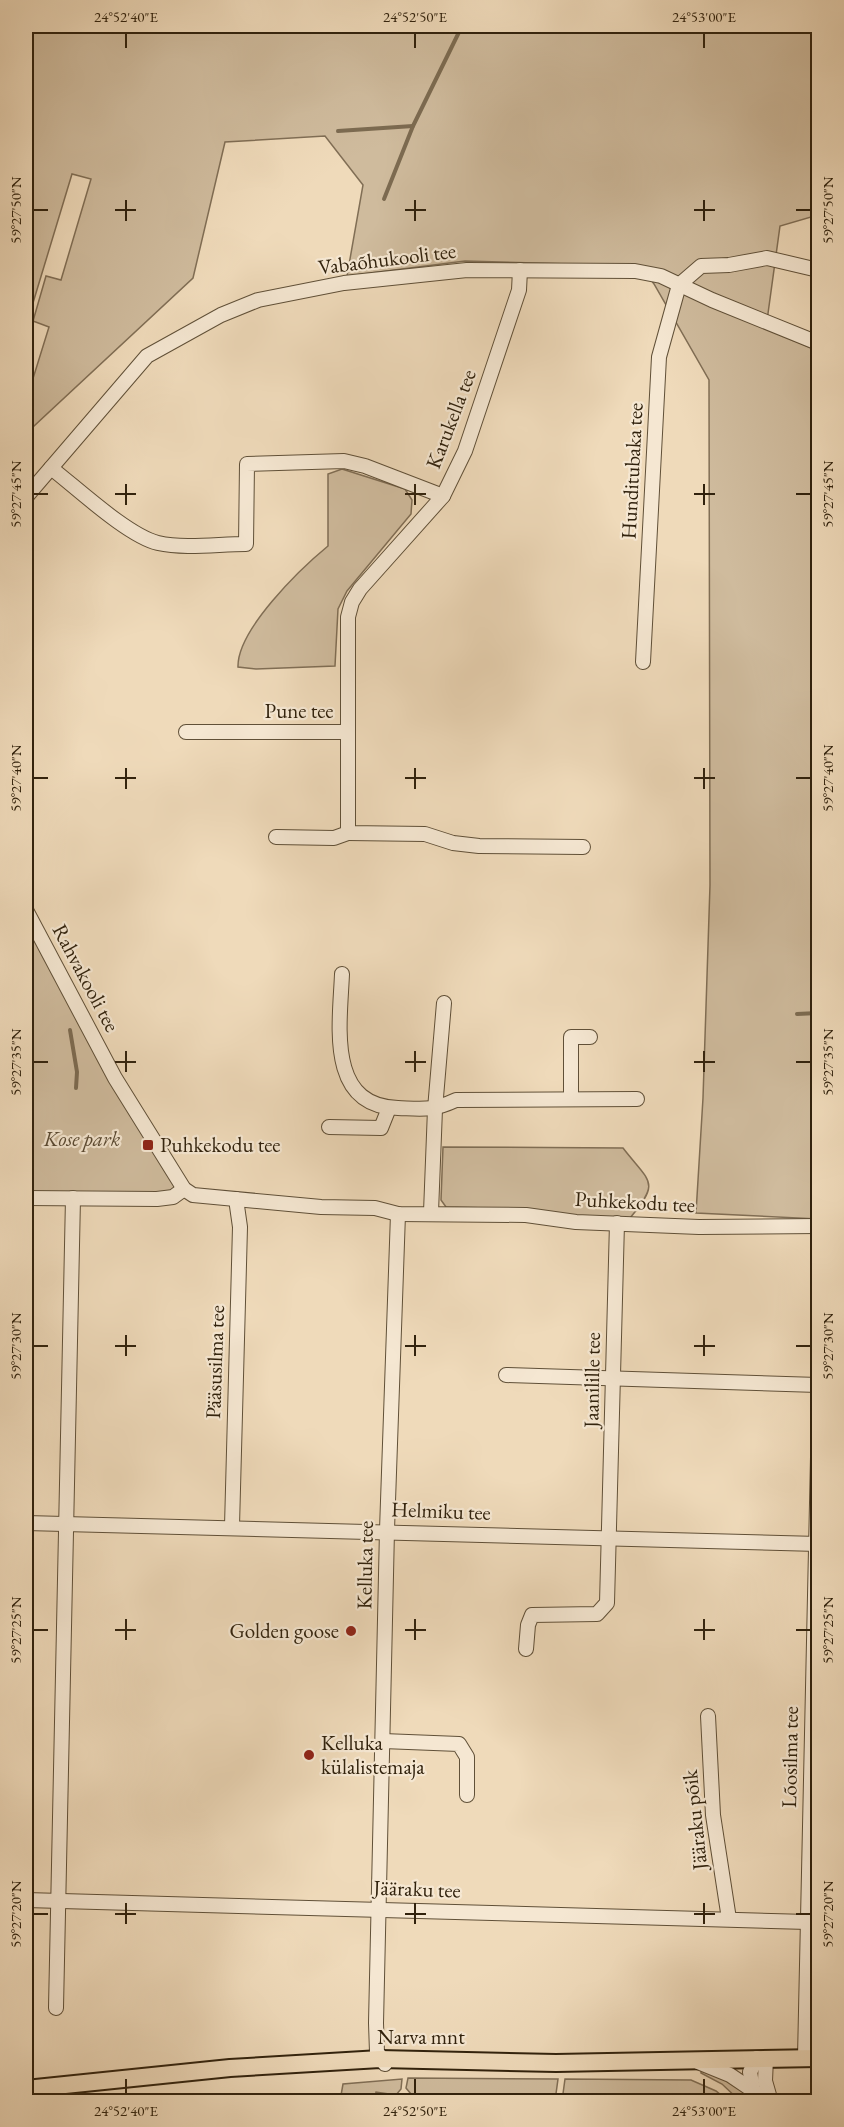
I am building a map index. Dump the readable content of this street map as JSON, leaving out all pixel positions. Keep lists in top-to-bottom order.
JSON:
{
  "streets": {
    "main road": ["Narva mnt"],
    "street": [
      "Vabaõhukooli tee",
      "Karukella tee",
      "Hunditubaka tee",
      "Pune tee",
      "Rahvakooli tee",
      "Puhkekodu tee",
      "Pääsusilma tee",
      "Jaanilille tee",
      "Helmiku tee",
      "Kelluka tee",
      "Lõosilma tee",
      "Jääraku põik",
      "Jääraku tee"
    ]
  },
  "crossings": [
    ["Vabaõhukooli tee", "Karukella tee"],
    ["Vabaõhukooli tee", "Hunditubaka tee"],
    ["Karukella tee", "Pune tee"],
    ["Rahvakooli tee", "Puhkekodu tee"],
    ["Puhkekodu tee", "Pääsusilma tee"],
    ["Puhkekodu tee", "Jaanilille tee"],
    ["Puhkekodu tee", "Kelluka tee"],
    ["Pääsusilma tee", "Helmiku tee"],
    ["Jaanilille tee", "Helmiku tee"],
    ["Helmiku tee", "Kelluka tee"],
    ["Helmiku tee", "Lõosilma tee"],
    ["Kelluka tee", "Jääraku tee"],
    ["Kelluka tee", "Narva mnt"],
    ["Lõosilma tee", "Jääraku tee"],
    ["Lõosilma tee", "Narva mnt"],
    ["Jääraku põik", "Jääraku tee"]
  ],
  "parks": ["Kose park"],
  "places": {
    "transit": ["Puhkekodu tee"],
    "other": ["Golden goose", "Kelluka külalistemaja"]
  },
  "coordinates": [
    "24°52'40\"E",
    "24°52'50\"E",
    "24°53'00\"E",
    "59°27'50\"N",
    "59°27'45\"N",
    "59°27'40\"N",
    "59°27'35\"N",
    "59°27'30\"N",
    "59°27'25\"N",
    "59°27'20\"N"
  ]
}
